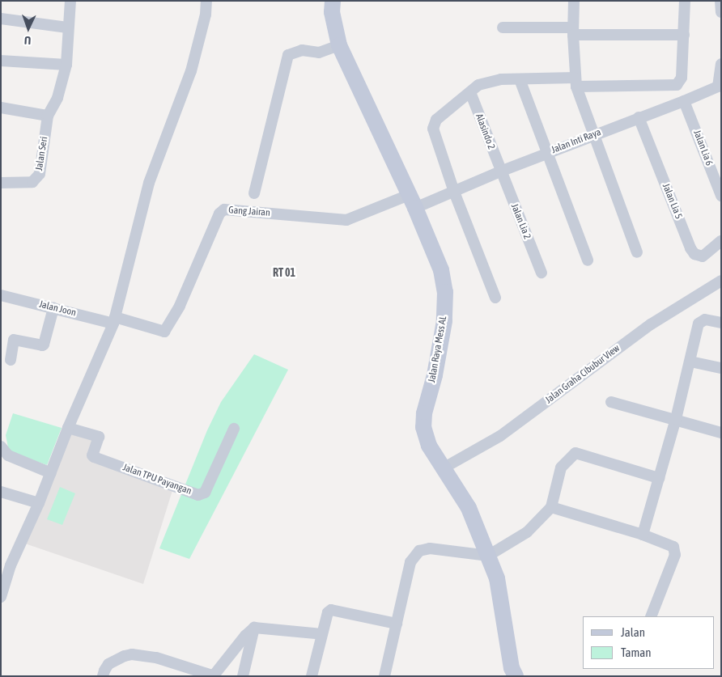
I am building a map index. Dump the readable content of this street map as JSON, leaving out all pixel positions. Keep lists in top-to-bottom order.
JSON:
{
  "streets": {
    "street": [
      "Alasindo 2",
      "Jalan Inti Raya",
      "Jalan Lia 6",
      "Jalan Seri",
      "Jalan Lia 5",
      "Gang Jairan",
      "Jalan Lia 2",
      "Jalan Joon",
      "Jalan Raya Mess AL",
      "Jalan Graha Cibubur View",
      "Jalan TPU Payangan"
    ]
  },
  "crossings": [
    ["Alasindo 2", "Jalan Inti Raya"],
    ["Alasindo 2", "Jalan Lia 2"],
    ["Jalan Inti Raya", "Jalan Lia 6"],
    ["Jalan Inti Raya", "Jalan Lia 5"],
    ["Jalan Inti Raya", "Gang Jairan"],
    ["Jalan Inti Raya", "Jalan Lia 2"],
    ["Jalan Inti Raya", "Jalan Raya Mess AL"],
    ["Gang Jairan", "Jalan Joon"],
    ["Gang Jairan", "Jalan Raya Mess AL"],
    ["Jalan Raya Mess AL", "Jalan Graha Cibubur View"]
  ],
  "districts": ["RT 01"],
  "legend": ["Jalan", "Taman"],
  "north": "bottom"
}
